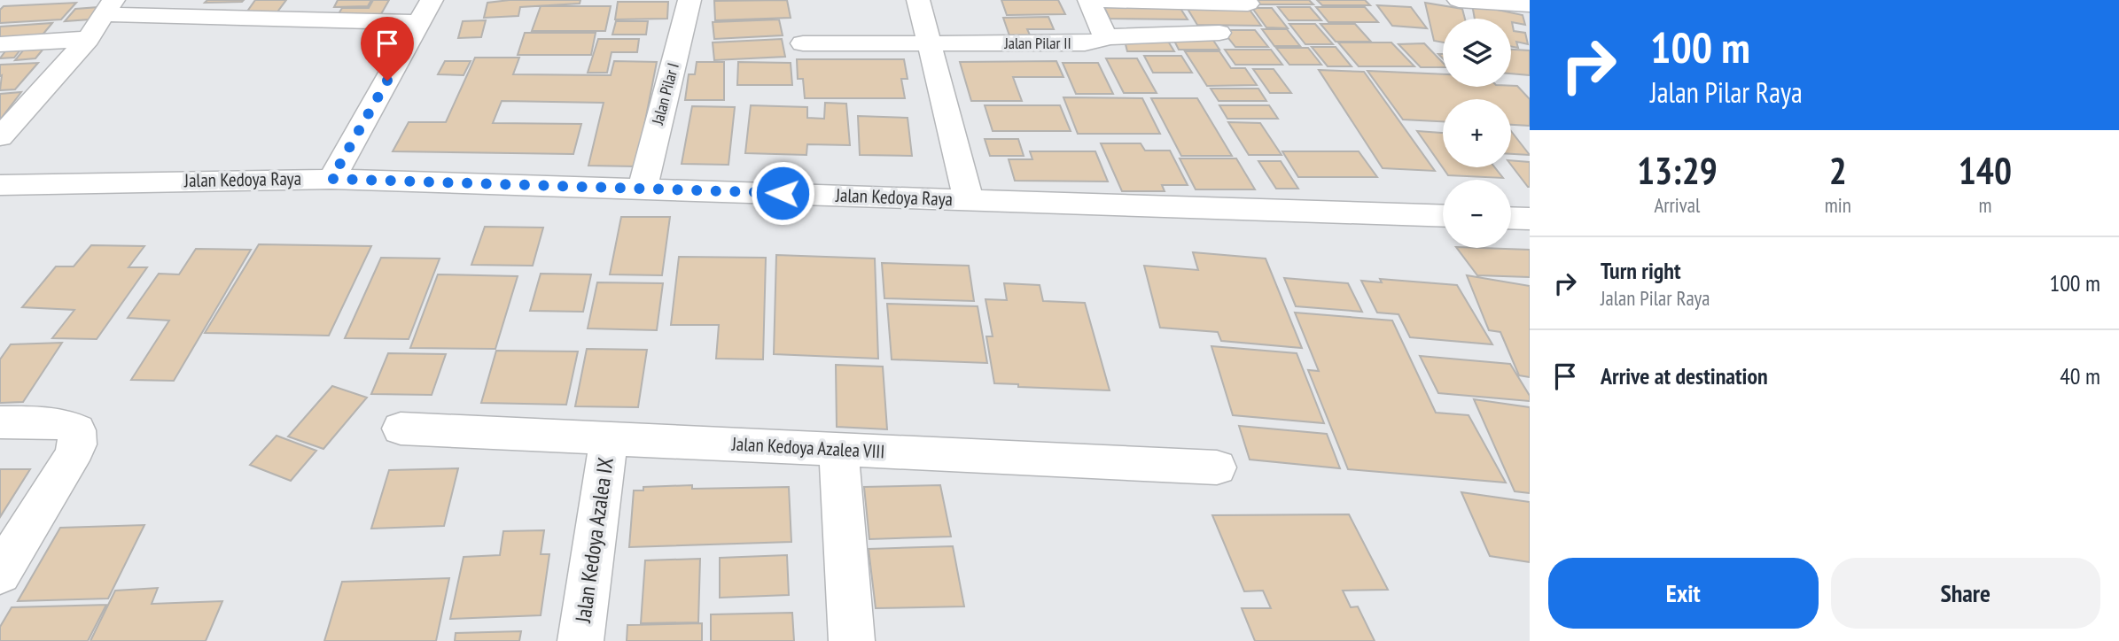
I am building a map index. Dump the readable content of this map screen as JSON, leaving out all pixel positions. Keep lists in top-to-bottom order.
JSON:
{
  "streets": {
    "street": [
      "Jalan Pilar II",
      "Jalan Pilar I",
      "Jalan Kedoya Raya",
      "Jalan Kedoya Azalea VIII",
      "Jalan Kedoya Azalea IX"
    ]
  },
  "crossings": [
    ["Jalan Pilar I", "Jalan Kedoya Raya"],
    ["Jalan Kedoya Azalea VIII", "Jalan Kedoya Azalea IX"]
  ],
  "page": {
    "turn": ["100 m", "Jalan Pilar Raya"],
    "map_buttons": ["+", "−"],
    "eta": [
      "13:29",
      "Arrival",
      "2",
      "min",
      "140",
      "m"
    ],
    "list": [
      {
        "name": "Turn right",
        "note": "Jalan Pilar Raya",
        "value": "100 m"
      },
      {
        "name": "Arrive at destination",
        "value": "40 m"
      }
    ],
    "buttons": ["Exit", "Share"]
  }
}
